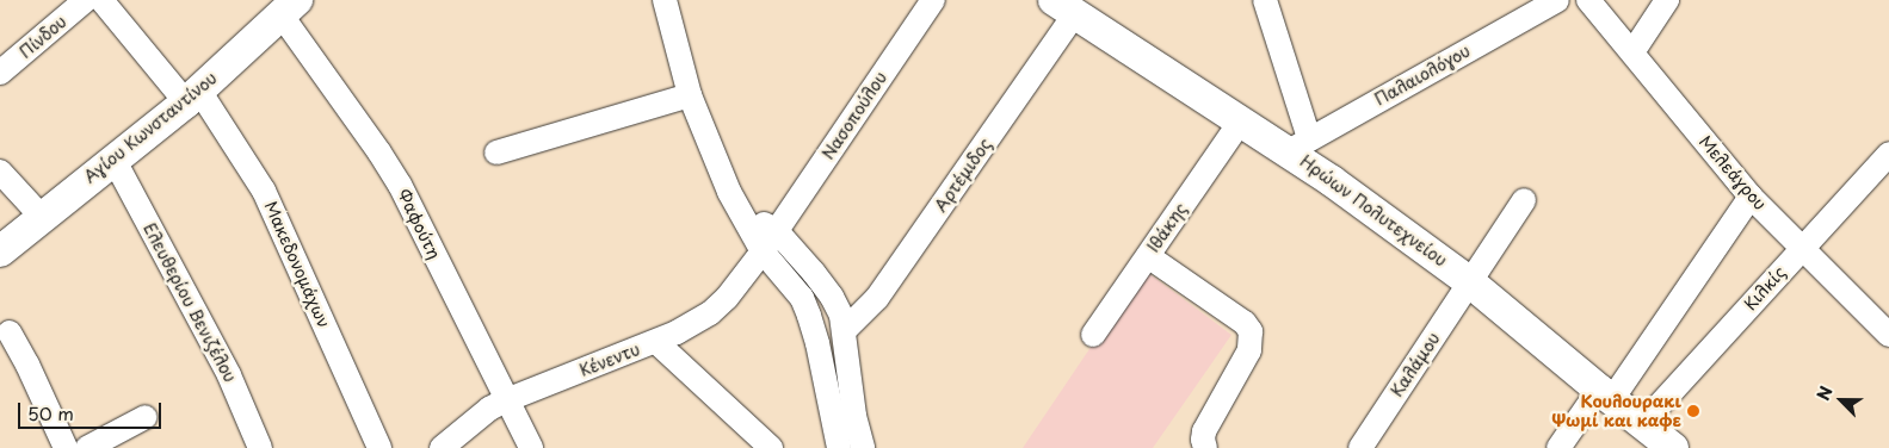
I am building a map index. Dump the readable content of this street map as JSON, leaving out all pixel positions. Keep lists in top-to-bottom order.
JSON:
{
  "streets": {
    "main road": ["Αγίου Κωνσταντίνου", "Ηρώων Πολυτεχνείου"],
    "street": [
      "Πίνδου",
      "Παλαιολόγου",
      "Νασοπούλου",
      "Μελεάγρου",
      "Αρτέμιδος",
      "Φαφούτη",
      "Ιθάκης",
      "Μακεδονομάχων",
      "Κιλκίς",
      "Ελευθερίου Βενιζέλου",
      "Κένεντυ",
      "Καλάμου"
    ]
  },
  "crossings": [
    ["Πίνδου", "Μακεδονομάχων"],
    ["Παλαιολόγου", "Ηρώων Πολυτεχνείου"],
    ["Νασοπούλου", "Κένεντυ"],
    ["Αγίου Κωνσταντίνου", "Φαφούτη"],
    ["Αγίου Κωνσταντίνου", "Μακεδονομάχων"],
    ["Αγίου Κωνσταντίνου", "Ελευθερίου Βενιζέλου"],
    ["Μελεάγρου", "Κιλκίς"],
    ["Αρτέμιδος", "Ηρώων Πολυτεχνείου"],
    ["Ηρώων Πολυτεχνείου", "Ιθάκης"],
    ["Ηρώων Πολυτεχνείου", "Κιλκίς"],
    ["Ηρώων Πολυτεχνείου", "Καλάμου"],
    ["Φαφούτη", "Κένεντυ"]
  ],
  "places": ["Κουλουρακι Ψωμί και καφε"],
  "scale_bar": "50 m",
  "north": "top left"
}
